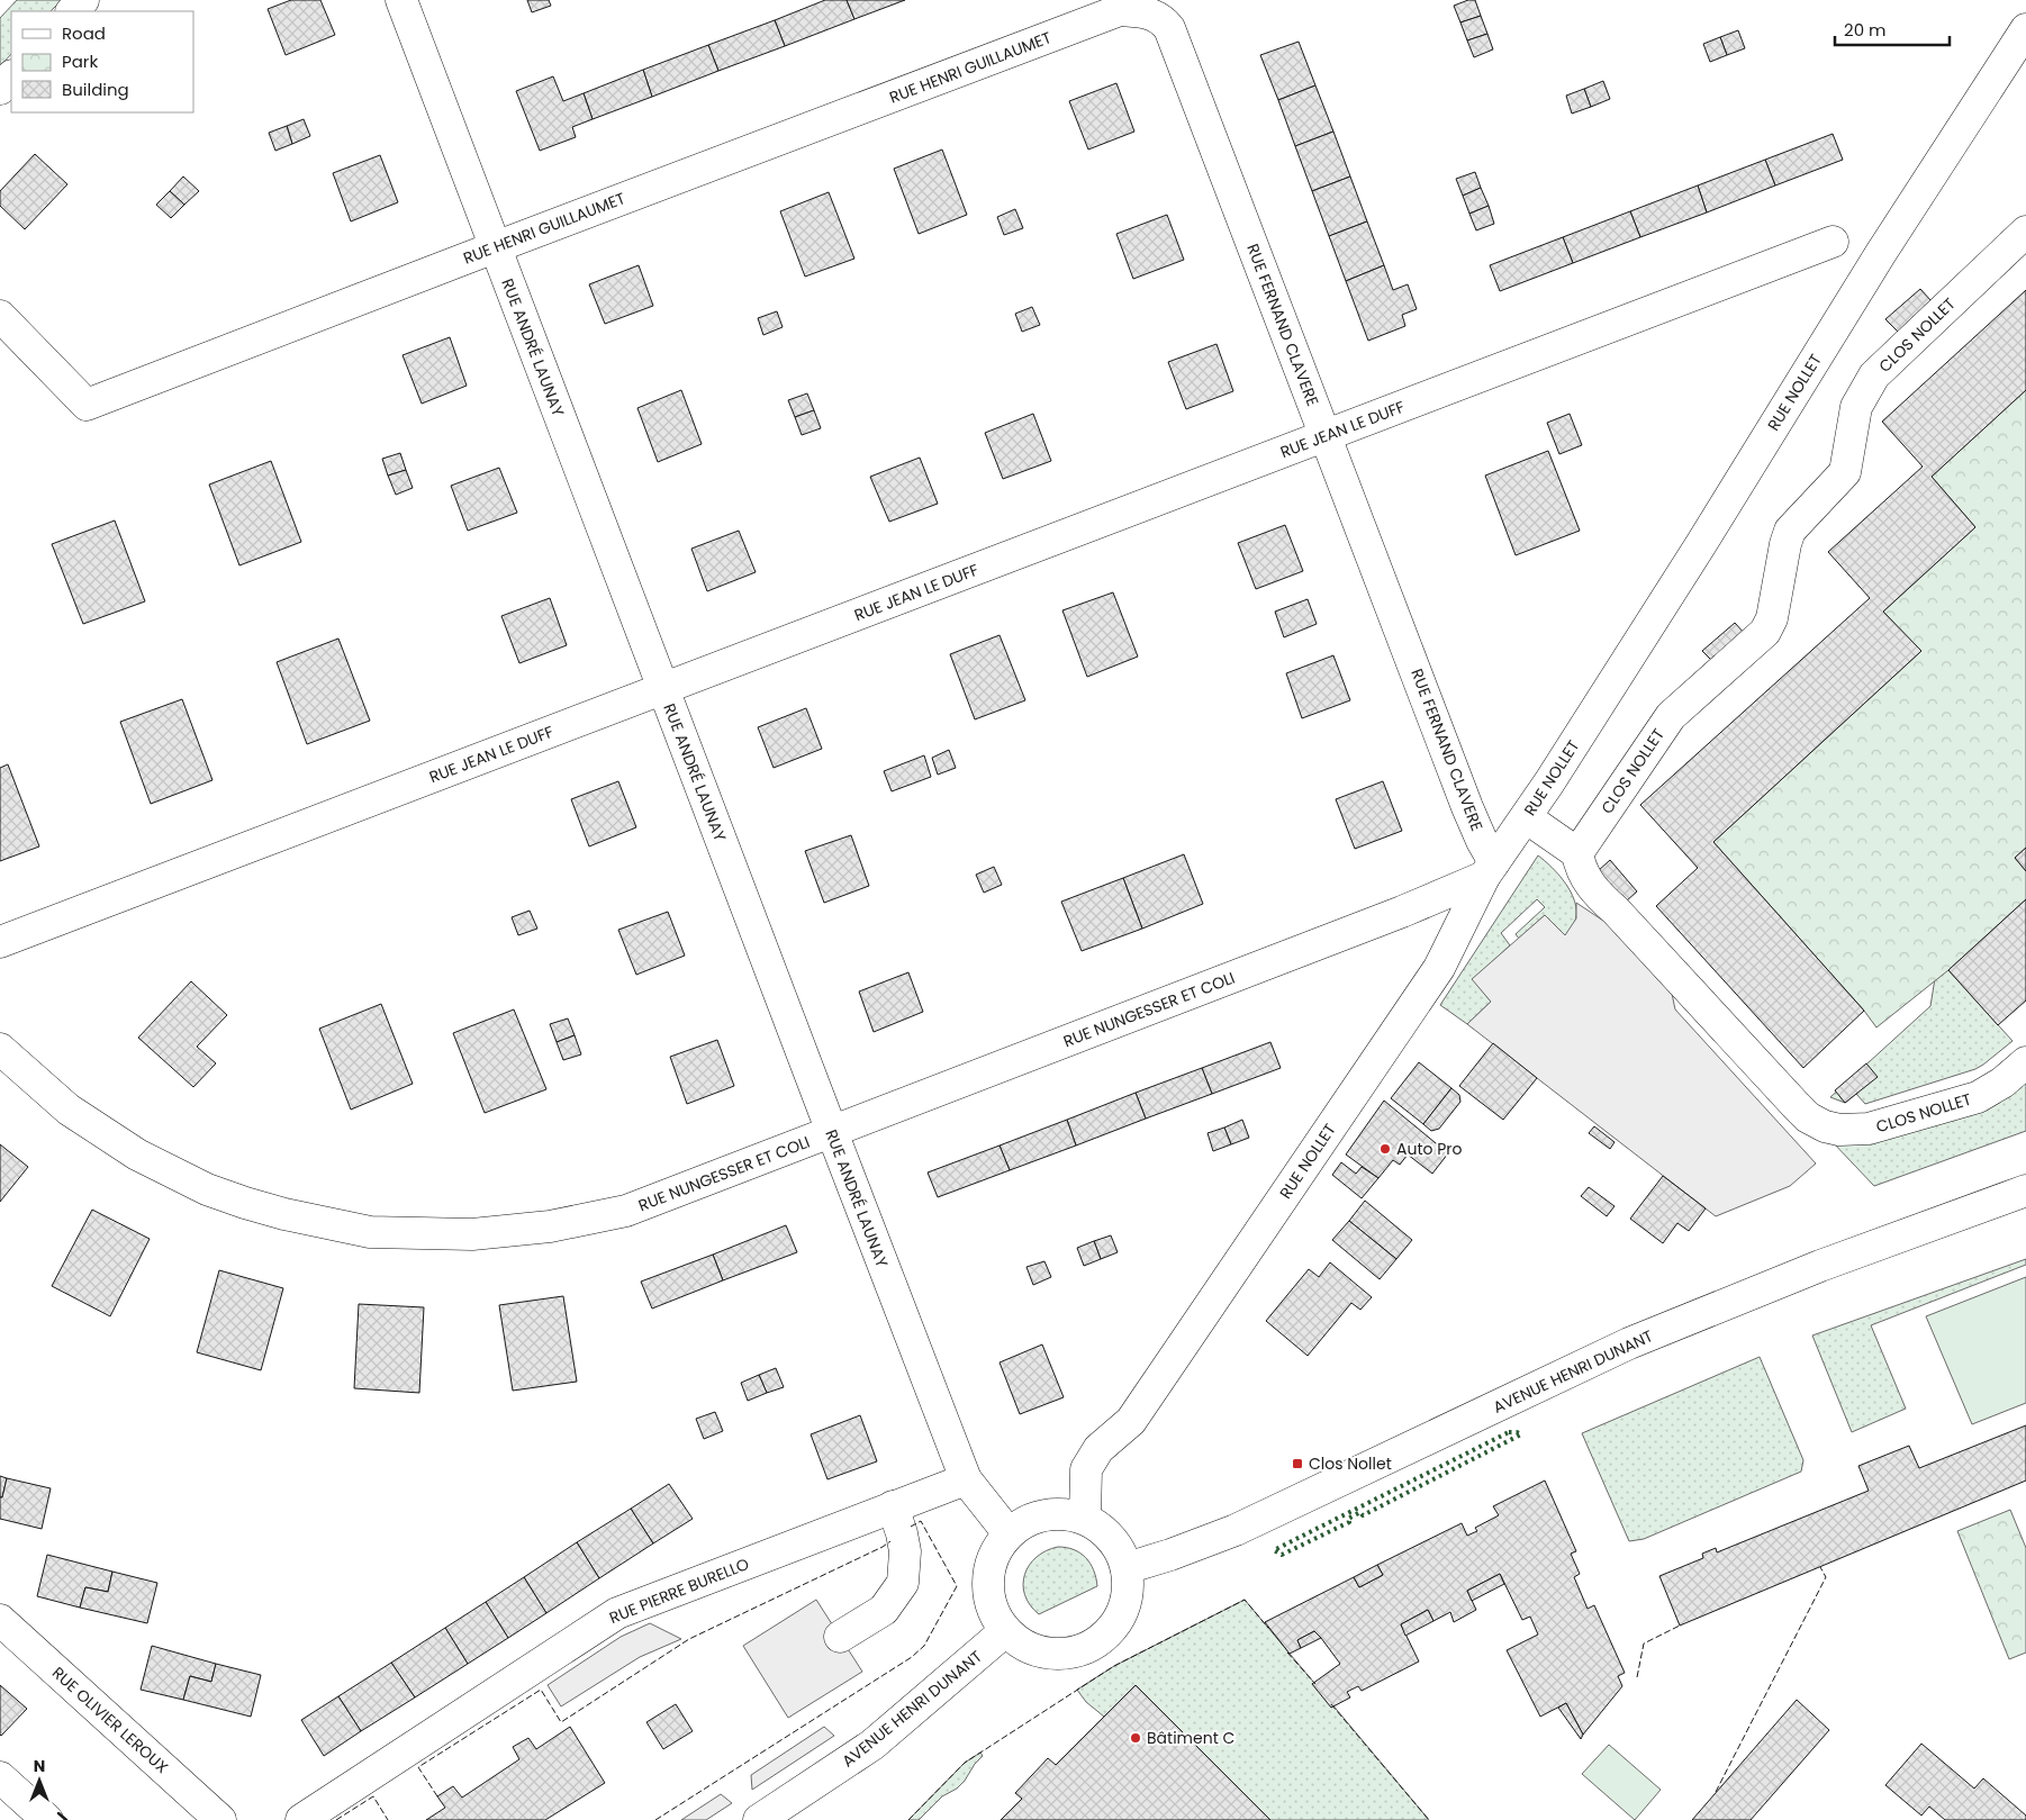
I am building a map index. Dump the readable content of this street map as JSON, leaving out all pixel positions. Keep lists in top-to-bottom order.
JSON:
{
  "streets": {
    "street": [
      "RUE HENRI GUILLAUMET",
      "RUE FERNAND CLAVERE",
      "CLOS NOLLET",
      "RUE ANDRÉ LAUNAY",
      "RUE NOLLET",
      "RUE JEAN LE DUFF",
      "RUE NUNGESSER ET COLI",
      "AVENUE HENRI DUNANT",
      "RUE PIERRE BURELLO",
      "RUE OLIVIER LEROUX"
    ]
  },
  "crossings": [
    ["RUE HENRI GUILLAUMET", "RUE FERNAND CLAVERE"],
    ["RUE HENRI GUILLAUMET", "RUE ANDRÉ LAUNAY"],
    ["RUE FERNAND CLAVERE", "RUE NOLLET"],
    ["RUE FERNAND CLAVERE", "RUE JEAN LE DUFF"],
    ["RUE FERNAND CLAVERE", "RUE NUNGESSER ET COLI"],
    ["RUE ANDRÉ LAUNAY", "RUE NOLLET"],
    ["RUE ANDRÉ LAUNAY", "RUE JEAN LE DUFF"],
    ["RUE ANDRÉ LAUNAY", "RUE NUNGESSER ET COLI"],
    ["RUE ANDRÉ LAUNAY", "AVENUE HENRI DUNANT"],
    ["RUE ANDRÉ LAUNAY", "RUE PIERRE BURELLO"],
    ["RUE NOLLET", "RUE NUNGESSER ET COLI"],
    ["RUE NOLLET", "AVENUE HENRI DUNANT"]
  ],
  "places": {
    "other": ["Auto Pro", "Bâtiment C"],
    "transit": ["Clos Nollet"]
  },
  "legend": ["Road", "Park", "Building"],
  "scale_bar": "20 m",
  "north": "top"
}
